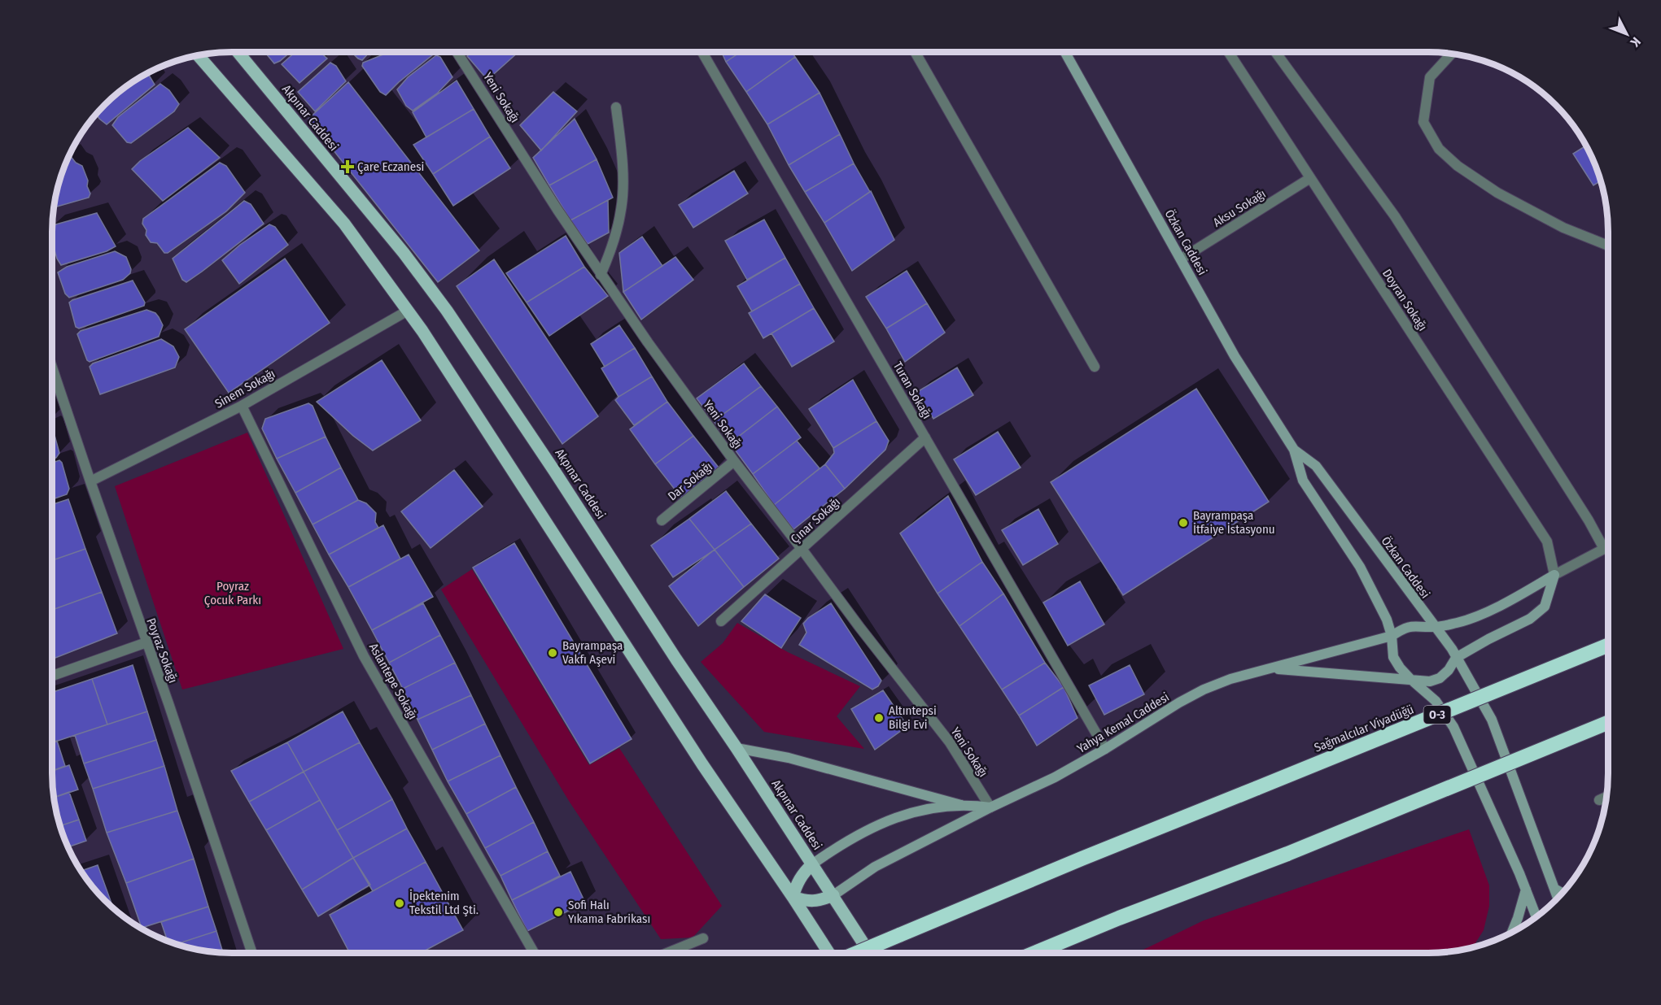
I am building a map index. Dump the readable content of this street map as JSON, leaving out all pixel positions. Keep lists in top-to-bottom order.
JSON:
{
  "streets": {
    "highway": ["O-3", "Sağmalcılar Viyadüğü"],
    "main road": ["Akpınar Caddesi"],
    "street": [
      "Yeni Sokağı",
      "Aksu Sokağı",
      "Özkan Caddesi",
      "Doyran Sokağı",
      "Sinem Sokağı",
      "Turan Sokağı",
      "Dar Sokağı",
      "Çınar Sokağı",
      "Poyraz Sokağı",
      "Aslantepe Sokağı",
      "Yahya Kemal Caddesi"
    ]
  },
  "crossings": [
    ["Yeni Sokağı", "Dar Sokağı"],
    ["Yeni Sokağı", "Çınar Sokağı"],
    ["Yeni Sokağı", "Yahya Kemal Caddesi"],
    ["Akpınar Caddesi", "Yahya Kemal Caddesi"],
    ["Aksu Sokağı", "Özkan Caddesi"],
    ["Aksu Sokağı", "Doyran Sokağı"],
    ["Özkan Caddesi", "Yahya Kemal Caddesi"],
    ["Sinem Sokağı", "Poyraz Sokağı"],
    ["Sinem Sokağı", "Aslantepe Sokağı"],
    ["Turan Sokağı", "Çınar Sokağı"],
    ["Turan Sokağı", "Yahya Kemal Caddesi"]
  ],
  "parks": ["Poyraz Çocuk Parkı"],
  "places": {
    "health": ["Çare Eczanesi"],
    "other": [
      "Bayrampaşa İtfaiye İstasyonu",
      "Bayrampaşa Vakfı Aşevi",
      "Altıntepsi Bilgi Evi",
      "İpektenim Tekstil Ltd Şti.",
      "Sofi Halı Yıkama Fabrikası"
    ]
  },
  "north": "bottom right"
}
